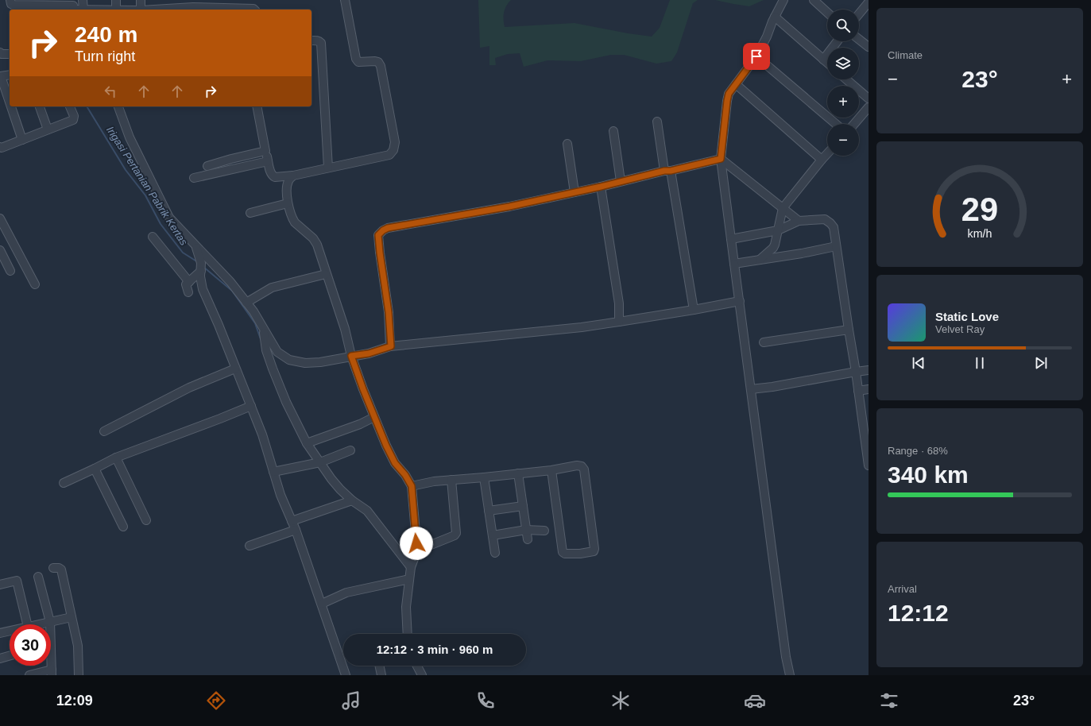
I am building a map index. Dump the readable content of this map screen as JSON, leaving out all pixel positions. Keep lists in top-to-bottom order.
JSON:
{
  "water": ["Irigasi Pertanian Pabrik Kertas"],
  "page": {
    "tile": [
      "Climate",
      ["Range · 68%", "340 km"],
      ["Arrival", "12:12"]
    ],
    "map_buttons": ["+", "−"],
    "turn": ["240 m", "Turn right"],
    "heat": ["−", "23°", "+"],
    "song": ["Static Love", "Velvet Ray"],
    "limit": "30",
    "trip": "12:12 · 3 min · 960 m",
    "tabs": ["12:09", "23°"],
    "gauge": ["29", "km/h"]
  }
}
